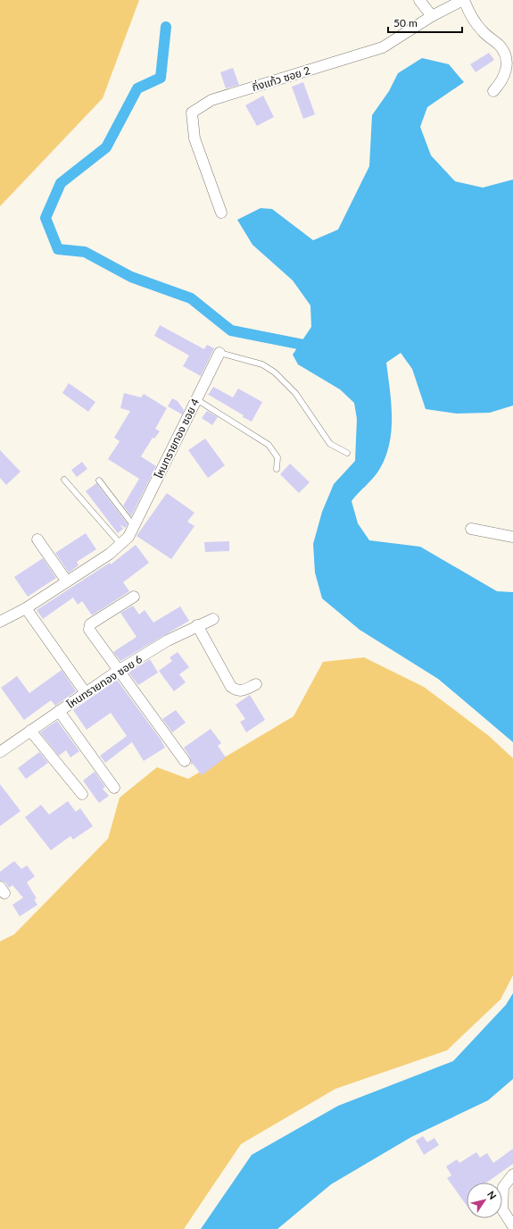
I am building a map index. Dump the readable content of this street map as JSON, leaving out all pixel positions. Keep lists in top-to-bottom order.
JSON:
{
  "streets": {
    "street": ["กิ่งแก้ว ซอย 2", "โหนทรายทอง ซอย 4", "โหนทรายทอง ซอย 6"]
  },
  "scale_bar": "50 m",
  "north": "top right"
}
